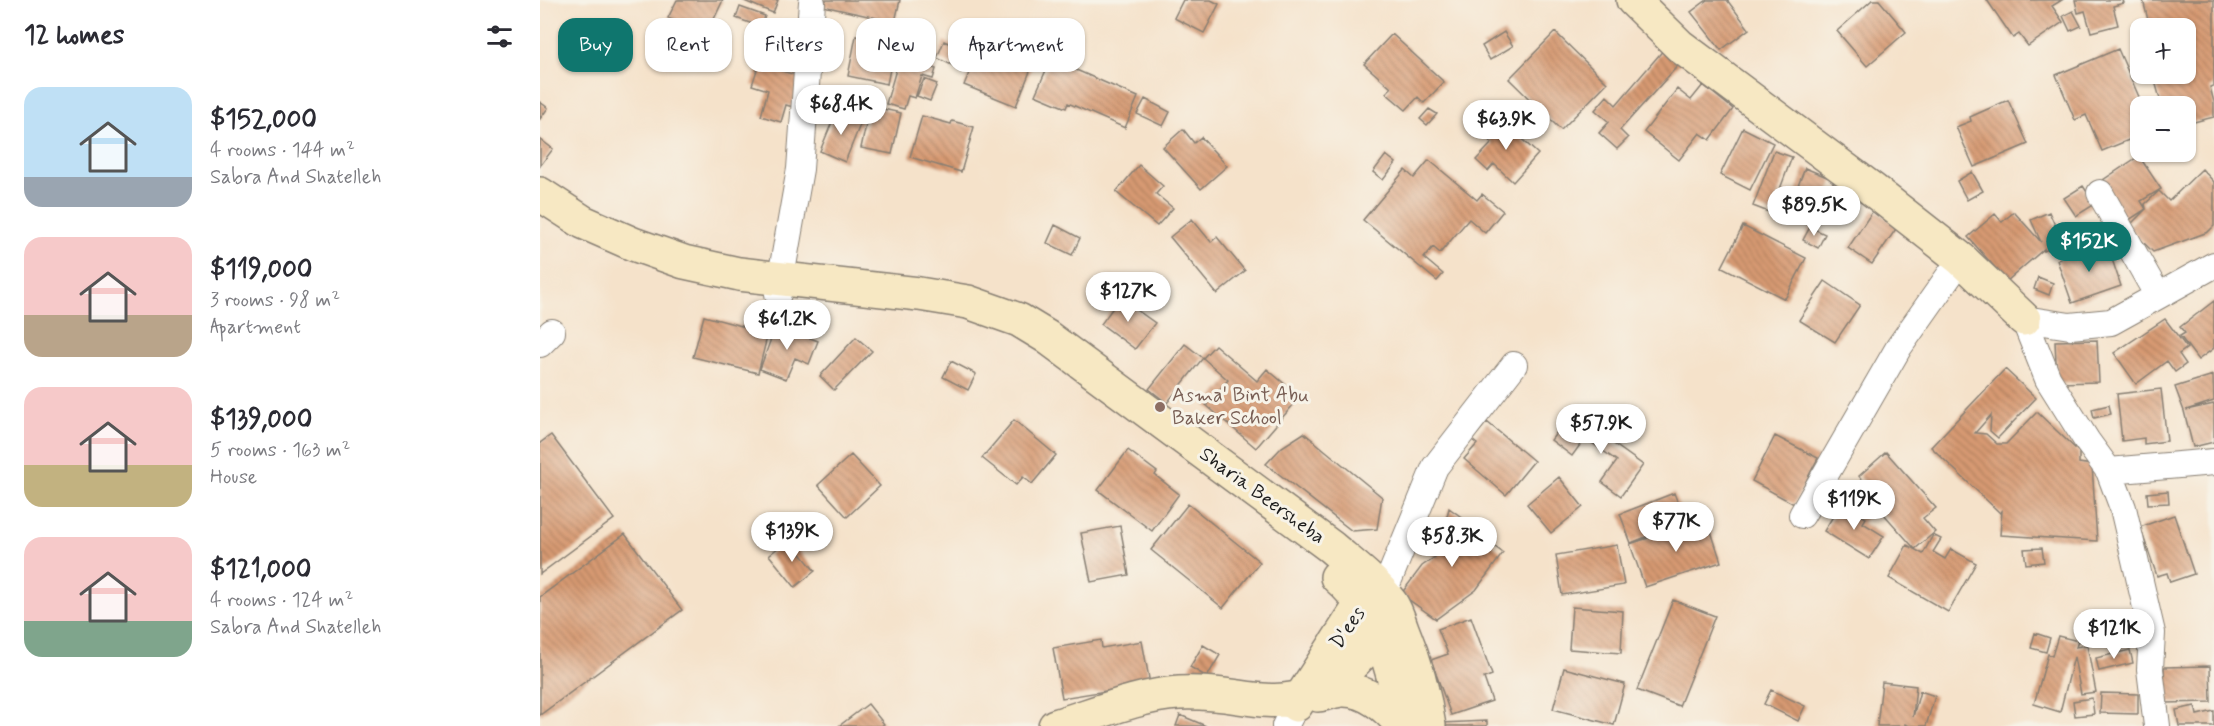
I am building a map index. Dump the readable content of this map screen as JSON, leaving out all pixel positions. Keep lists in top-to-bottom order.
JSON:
{
  "streets": {
    "street": ["Sharia Beersheba", "D'ees"]
  },
  "crossings": [
    ["Sharia Beersheba", "D'ees"]
  ],
  "places": ["Asma' Bint Abu Baker School"],
  "page": {
    "heading": "12 homes",
    "map_buttons": ["+", "−"],
    "chip": [
      "Buy",
      "Rent",
      "Filters",
      "New",
      "Apartment"
    ],
    "list": [
      {
        "name": "$152,000",
        "note": "4 rooms · 144 m² · Sabra And Shatelleh"
      },
      {
        "name": "$119,000",
        "note": "3 rooms · 98 m² · Apartment"
      },
      {
        "name": "$139,000",
        "note": "5 rooms · 163 m² · House"
      },
      {
        "name": "$121,000",
        "note": "4 rooms · 124 m² · Sabra And Shatelleh"
      }
    ],
    "price": [
      "$68.4K",
      "$63.9K",
      "$89.5K",
      "$152K",
      "$127K",
      "$61.2K",
      "$57.9K",
      "$119K",
      "$77K",
      "$139K",
      "$58.3K",
      "$121K"
    ]
  }
}
